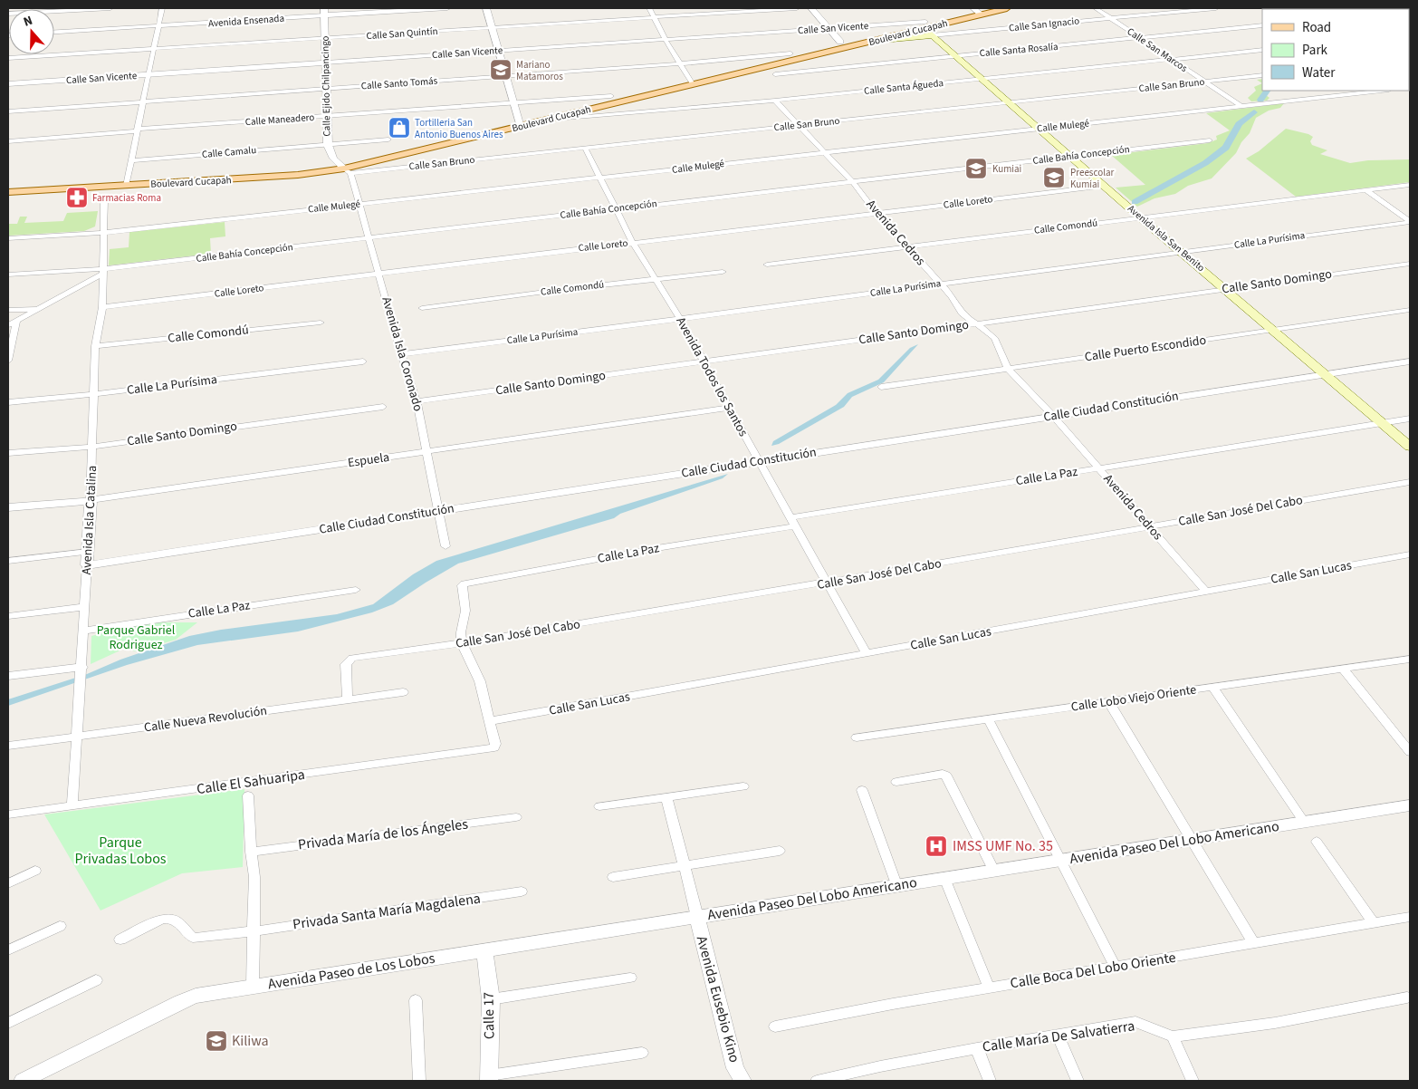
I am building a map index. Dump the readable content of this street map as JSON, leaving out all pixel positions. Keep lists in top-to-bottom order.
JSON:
{
  "streets": {
    "main road": ["Boulevard Cucapah", "Avenida Isla San Benito"],
    "street": [
      "Avenida Ensenada",
      "Calle San Ignacio",
      "Calle San Vicente",
      "Calle San Quintín",
      "Calle Santa Rosalía",
      "Calle San Marcos",
      "Calle Santo Tomás",
      "Calle San Bruno",
      "Calle Ejido Chilpancingo",
      "Calle Santa Águeda",
      "Calle Maneadero",
      "Calle Mulegé",
      "Calle Camalu",
      "Calle Bahía Concepción",
      "Calle Loreto",
      "Calle Comondú",
      "Avenida Cedros",
      "Calle La Purísima",
      "Calle Santo Domingo",
      "Calle Puerto Escondido",
      "Avenida Isla Coronado",
      "Avenida Todos los Santos",
      "Calle Ciudad Constitución",
      "Espuela",
      "Calle La Paz",
      "Calle San José Del Cabo",
      "Avenida Isla Catalina",
      "Calle San Lucas",
      "Calle Lobo Viejo Oriente",
      "Calle Nueva Revolución",
      "Calle El Sahuaripa",
      "Privada María de los Ángeles",
      "Avenida Paseo Del Lobo Americano",
      "Privada Santa María Magdalena",
      "Calle Boca Del Lobo Oriente",
      "Avenida Paseo de Los Lobos",
      "Avenida Eusebio Kino",
      "Calle 17",
      "Calle María De Salvatierra"
    ]
  },
  "crossings": [
    ["Avenida Ensenada", "Calle Ejido Chilpancingo"],
    ["Calle San Ignacio", "Calle San Vicente"],
    ["Calle San Ignacio", "Boulevard Cucapah"],
    ["Calle San Ignacio", "Calle San Marcos"],
    ["Calle San Ignacio", "Avenida Isla San Benito"],
    ["Calle San Vicente", "Boulevard Cucapah"],
    ["Calle San Vicente", "Calle Ejido Chilpancingo"],
    ["Calle San Vicente", "Avenida Isla San Benito"],
    ["Boulevard Cucapah", "Calle Santo Tomás"],
    ["Boulevard Cucapah", "Calle San Bruno"],
    ["Boulevard Cucapah", "Calle Ejido Chilpancingo"],
    ["Boulevard Cucapah", "Calle Santa Águeda"],
    ["Boulevard Cucapah", "Calle Maneadero"],
    ["Boulevard Cucapah", "Avenida Isla San Benito"],
    ["Boulevard Cucapah", "Avenida Isla Coronado"],
    ["Calle San Quintín", "Calle Ejido Chilpancingo"],
    ["Calle Santa Rosalía", "Calle San Marcos"],
    ["Calle Santa Rosalía", "Avenida Isla San Benito"],
    ["Calle San Marcos", "Calle San Bruno"],
    ["Calle San Marcos", "Calle Santa Águeda"],
    ["Calle San Marcos", "Calle Mulegé"],
    ["Calle Santo Tomás", "Calle Ejido Chilpancingo"],
    ["Calle San Bruno", "Avenida Cedros"],
    ["Calle San Bruno", "Avenida Isla San Benito"],
    ["Calle San Bruno", "Avenida Isla Coronado"],
    ["Calle San Bruno", "Avenida Todos los Santos"],
    ["Calle Ejido Chilpancingo", "Calle Maneadero"],
    ["Calle Ejido Chilpancingo", "Calle Camalu"],
    ["Calle Santa Águeda", "Avenida Cedros"],
    ["Calle Santa Águeda", "Avenida Isla San Benito"],
    ["Calle Mulegé", "Avenida Cedros"],
    ["Calle Mulegé", "Avenida Isla San Benito"],
    ["Calle Mulegé", "Avenida Isla Coronado"],
    ["Calle Mulegé", "Avenida Todos los Santos"],
    ["Calle Mulegé", "Avenida Isla Catalina"],
    ["Calle Bahía Concepción", "Avenida Cedros"],
    ["Calle Bahía Concepción", "Avenida Isla San Benito"],
    ["Calle Bahía Concepción", "Avenida Isla Coronado"],
    ["Calle Bahía Concepción", "Avenida Todos los Santos"],
    ["Calle Bahía Concepción", "Avenida Isla Catalina"],
    ["Calle Loreto", "Avenida Cedros"],
    ["Calle Loreto", "Avenida Isla San Benito"],
    ["Calle Loreto", "Avenida Isla Coronado"],
    ["Calle Loreto", "Avenida Todos los Santos"],
    ["Calle Loreto", "Avenida Isla Catalina"],
    ["Calle Comondú", "Avenida Cedros"],
    ["Calle Comondú", "Avenida Isla San Benito"],
    ["Calle Comondú", "Avenida Todos los Santos"],
    ["Calle Comondú", "Avenida Isla Catalina"],
    ["Avenida Cedros", "Calle La Purísima"],
    ["Avenida Cedros", "Calle Santo Domingo"],
    ["Avenida Cedros", "Calle Puerto Escondido"],
    ["Avenida Cedros", "Calle Ciudad Constitución"],
    ["Avenida Cedros", "Calle La Paz"],
    ["Avenida Cedros", "Calle San José Del Cabo"],
    ["Avenida Cedros", "Calle San Lucas"],
    ["Avenida Isla San Benito", "Calle La Purísima"],
    ["Avenida Isla San Benito", "Calle Santo Domingo"],
    ["Avenida Isla San Benito", "Calle Puerto Escondido"],
    ["Avenida Isla San Benito", "Calle Ciudad Constitución"],
    ["Avenida Isla San Benito", "Calle La Paz"],
    ["Calle La Purísima", "Avenida Isla Coronado"],
    ["Calle La Purísima", "Avenida Todos los Santos"],
    ["Calle La Purísima", "Avenida Isla Catalina"],
    ["Calle Santo Domingo", "Avenida Isla Coronado"],
    ["Calle Santo Domingo", "Avenida Todos los Santos"],
    ["Calle Santo Domingo", "Avenida Isla Catalina"],
    ["Avenida Isla Coronado", "Calle Ciudad Constitución"],
    ["Avenida Isla Coronado", "Espuela"],
    ["Avenida Todos los Santos", "Calle Ciudad Constitución"],
    ["Avenida Todos los Santos", "Espuela"],
    ["Avenida Todos los Santos", "Calle La Paz"],
    ["Avenida Todos los Santos", "Calle San José Del Cabo"],
    ["Avenida Todos los Santos", "Calle San Lucas"],
    ["Calle Ciudad Constitución", "Avenida Isla Catalina"],
    ["Espuela", "Avenida Isla Catalina"],
    ["Calle La Paz", "Calle San José Del Cabo"],
    ["Calle La Paz", "Avenida Isla Catalina"],
    ["Calle San José Del Cabo", "Calle Nueva Revolución"],
    ["Avenida Isla Catalina", "Calle Nueva Revolución"],
    ["Avenida Isla Catalina", "Calle El Sahuaripa"],
    ["Calle San Lucas", "Calle El Sahuaripa"],
    ["Avenida Paseo Del Lobo Americano", "Avenida Paseo de Los Lobos"],
    ["Avenida Paseo Del Lobo Americano", "Avenida Eusebio Kino"],
    ["Avenida Paseo de Los Lobos", "Avenida Eusebio Kino"],
    ["Avenida Paseo de Los Lobos", "Calle 17"]
  ],
  "parks": ["Parque Gabriel Rodriguez", "Parque Privadas Lobos"],
  "places": {
    "school or university": [
      "Mariano Matamoros",
      "Kumiai",
      "Preescolar Kumiai",
      "Kiliwa"
    ],
    "shop": ["Tortilleria San Antonio Buenos Aires"],
    "pharmacy": ["Farmacias Roma"],
    "hospital": ["IMSS UMF No. 35"]
  },
  "legend": ["Road", "Park", "Water"],
  "north": "top"
}
